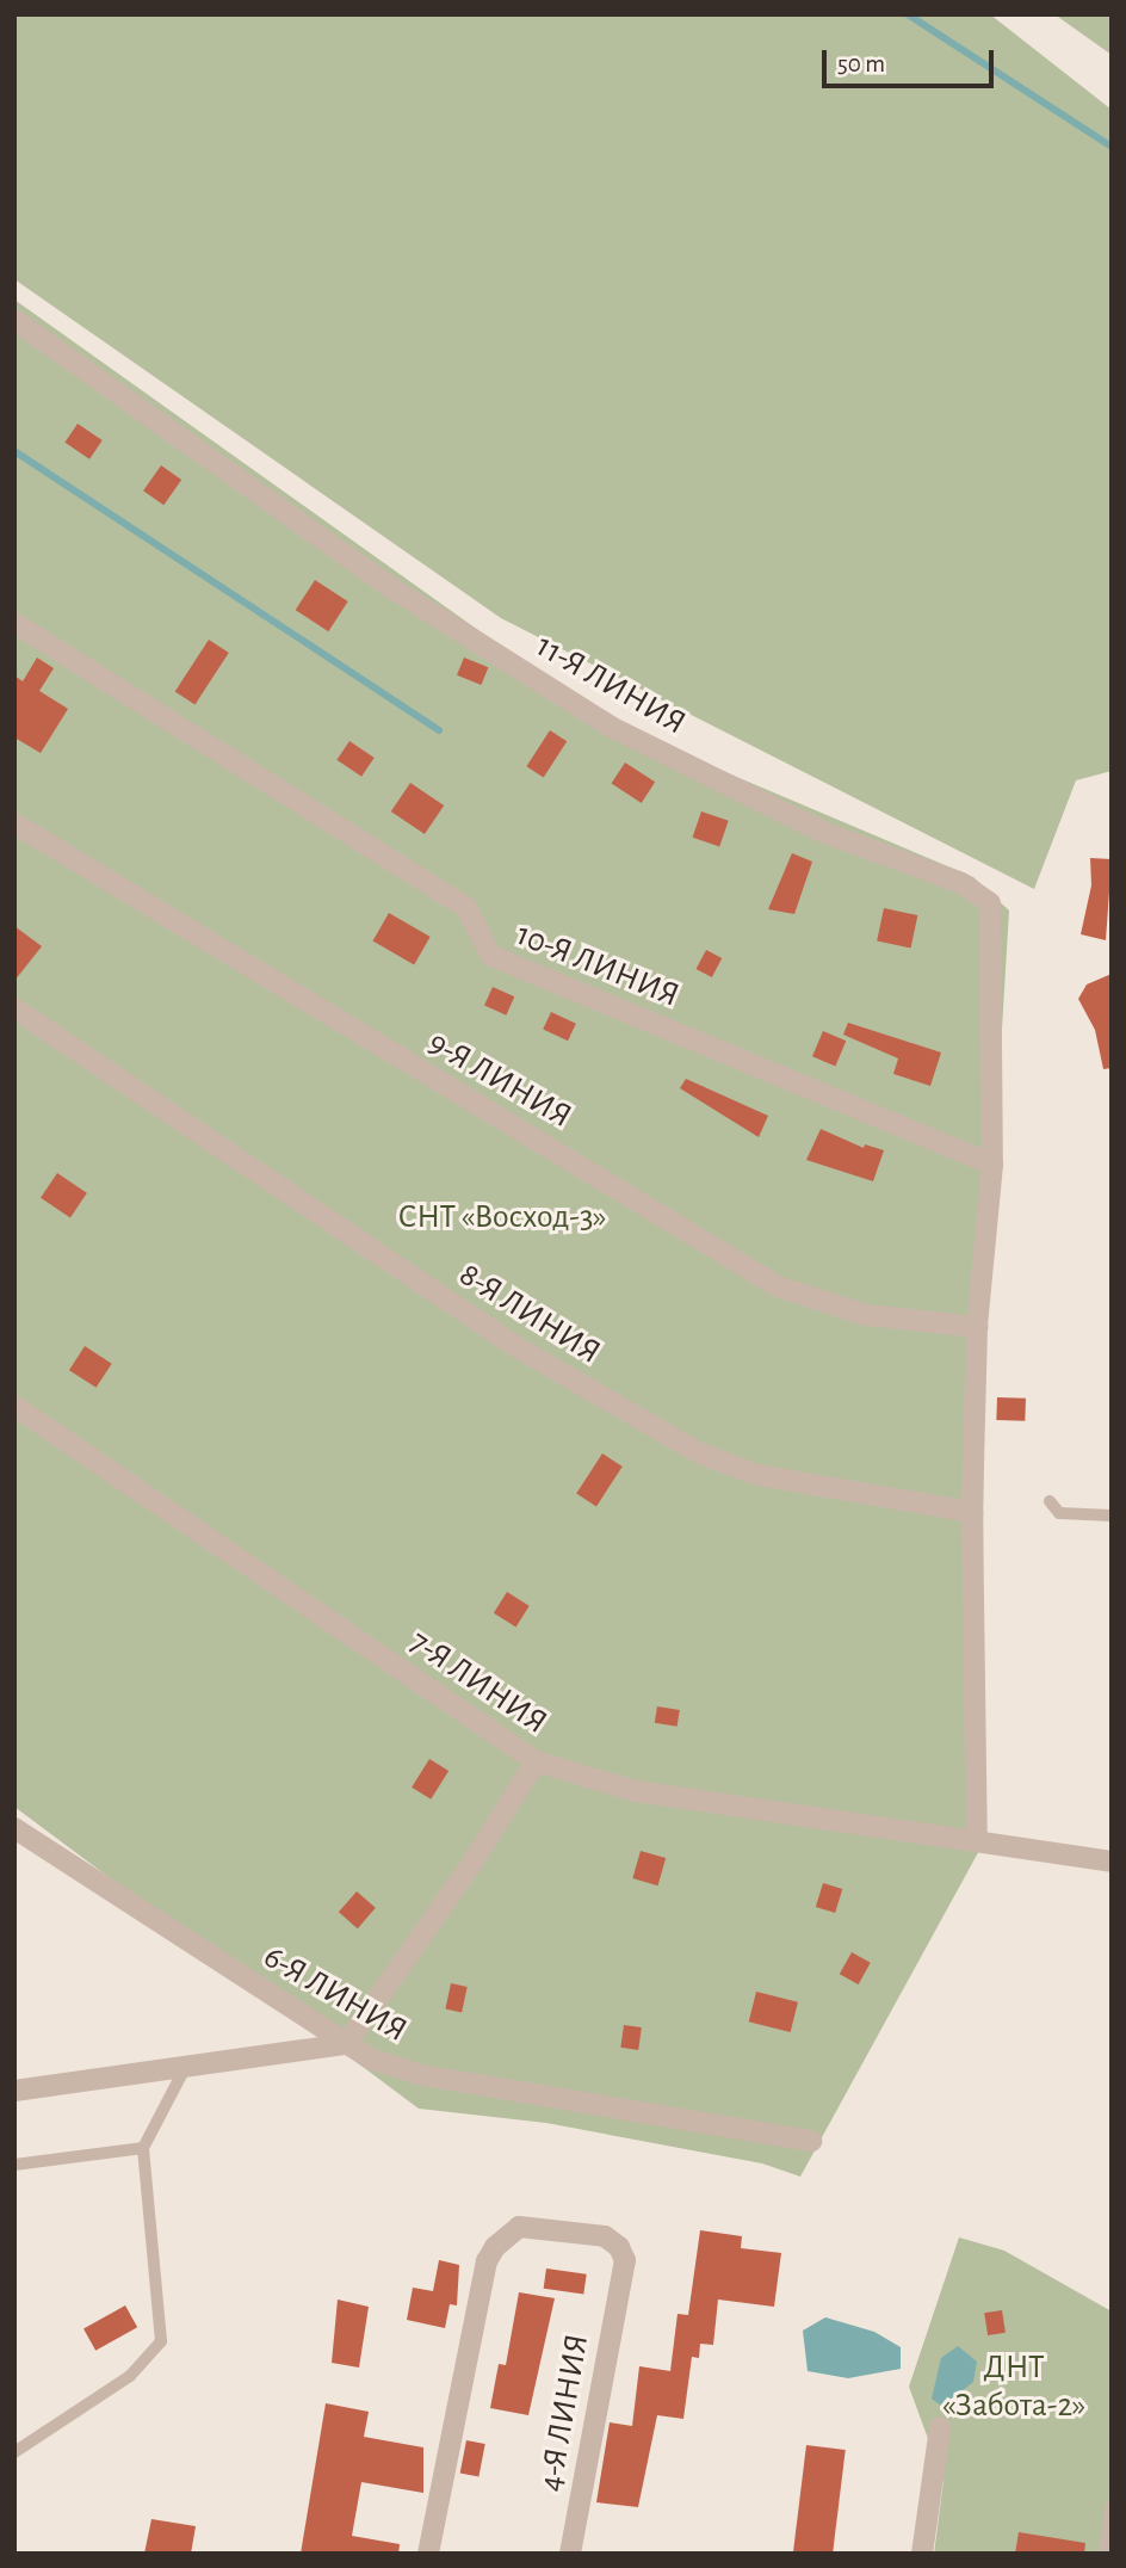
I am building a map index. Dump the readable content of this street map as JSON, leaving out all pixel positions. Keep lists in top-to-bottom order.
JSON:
{
  "streets": {
    "street": [
      "11-Я ЛИНИЯ",
      "10-Я ЛИНИЯ",
      "9-Я ЛИНИЯ",
      "8-Я ЛИНИЯ",
      "7-Я ЛИНИЯ",
      "6-Я ЛИНИЯ",
      "4-Я ЛИНИЯ"
    ]
  },
  "crossings": [
    ["11-Я ЛИНИЯ", "10-Я ЛИНИЯ"]
  ],
  "parks": ["СНТ «Восход-3»", "ДНТ «Забота-2»"],
  "scale_bar": "50 m"
}
